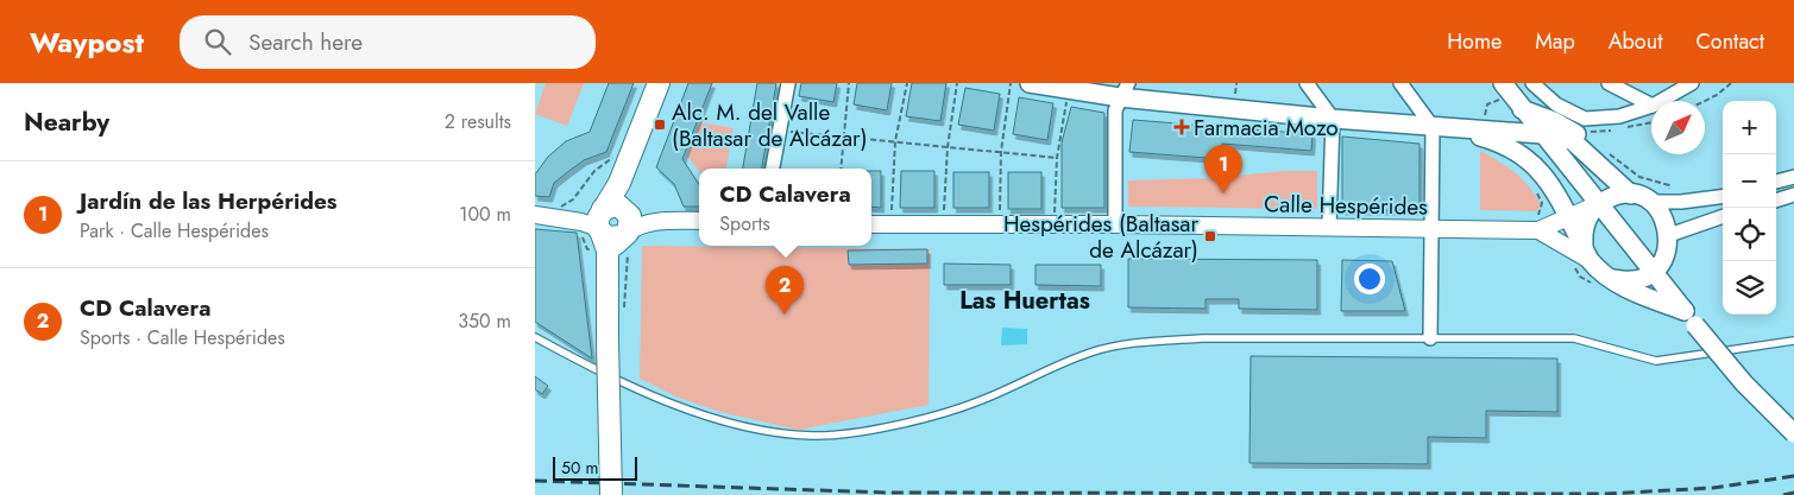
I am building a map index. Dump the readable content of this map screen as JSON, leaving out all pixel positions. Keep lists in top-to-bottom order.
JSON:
{
  "streets": {
    "street": ["Calle Hespérides"]
  },
  "districts": ["Las Huertas"],
  "places": {
    "transit": ["Alc. M. del Valle (Baltasar de Alcázar)", "Hespérides (Baltasar de Alcázar)"],
    "health": ["Farmacia Mozo"]
  },
  "scale_bar": "50 m",
  "north": "top right",
  "page": {
    "header": "Waypost",
    "search": "Search here",
    "nav": [
      "Home",
      "Map",
      "About",
      "Contact"
    ],
    "heading": ["Nearby", "2 results"],
    "map_buttons": ["+", "−"],
    "pins": ["1", "2"],
    "list": [
      {
        "mark": "1",
        "name": "Jardín de las Herpérides",
        "note": "Park · Calle Hespérides",
        "value": "100 m"
      },
      {
        "mark": "2",
        "name": "CD Calavera",
        "note": "Sports · Calle Hespérides",
        "value": "350 m"
      }
    ],
    "popup": ["CD Calavera", "Sports"],
    "scale": "50 m"
  }
}
